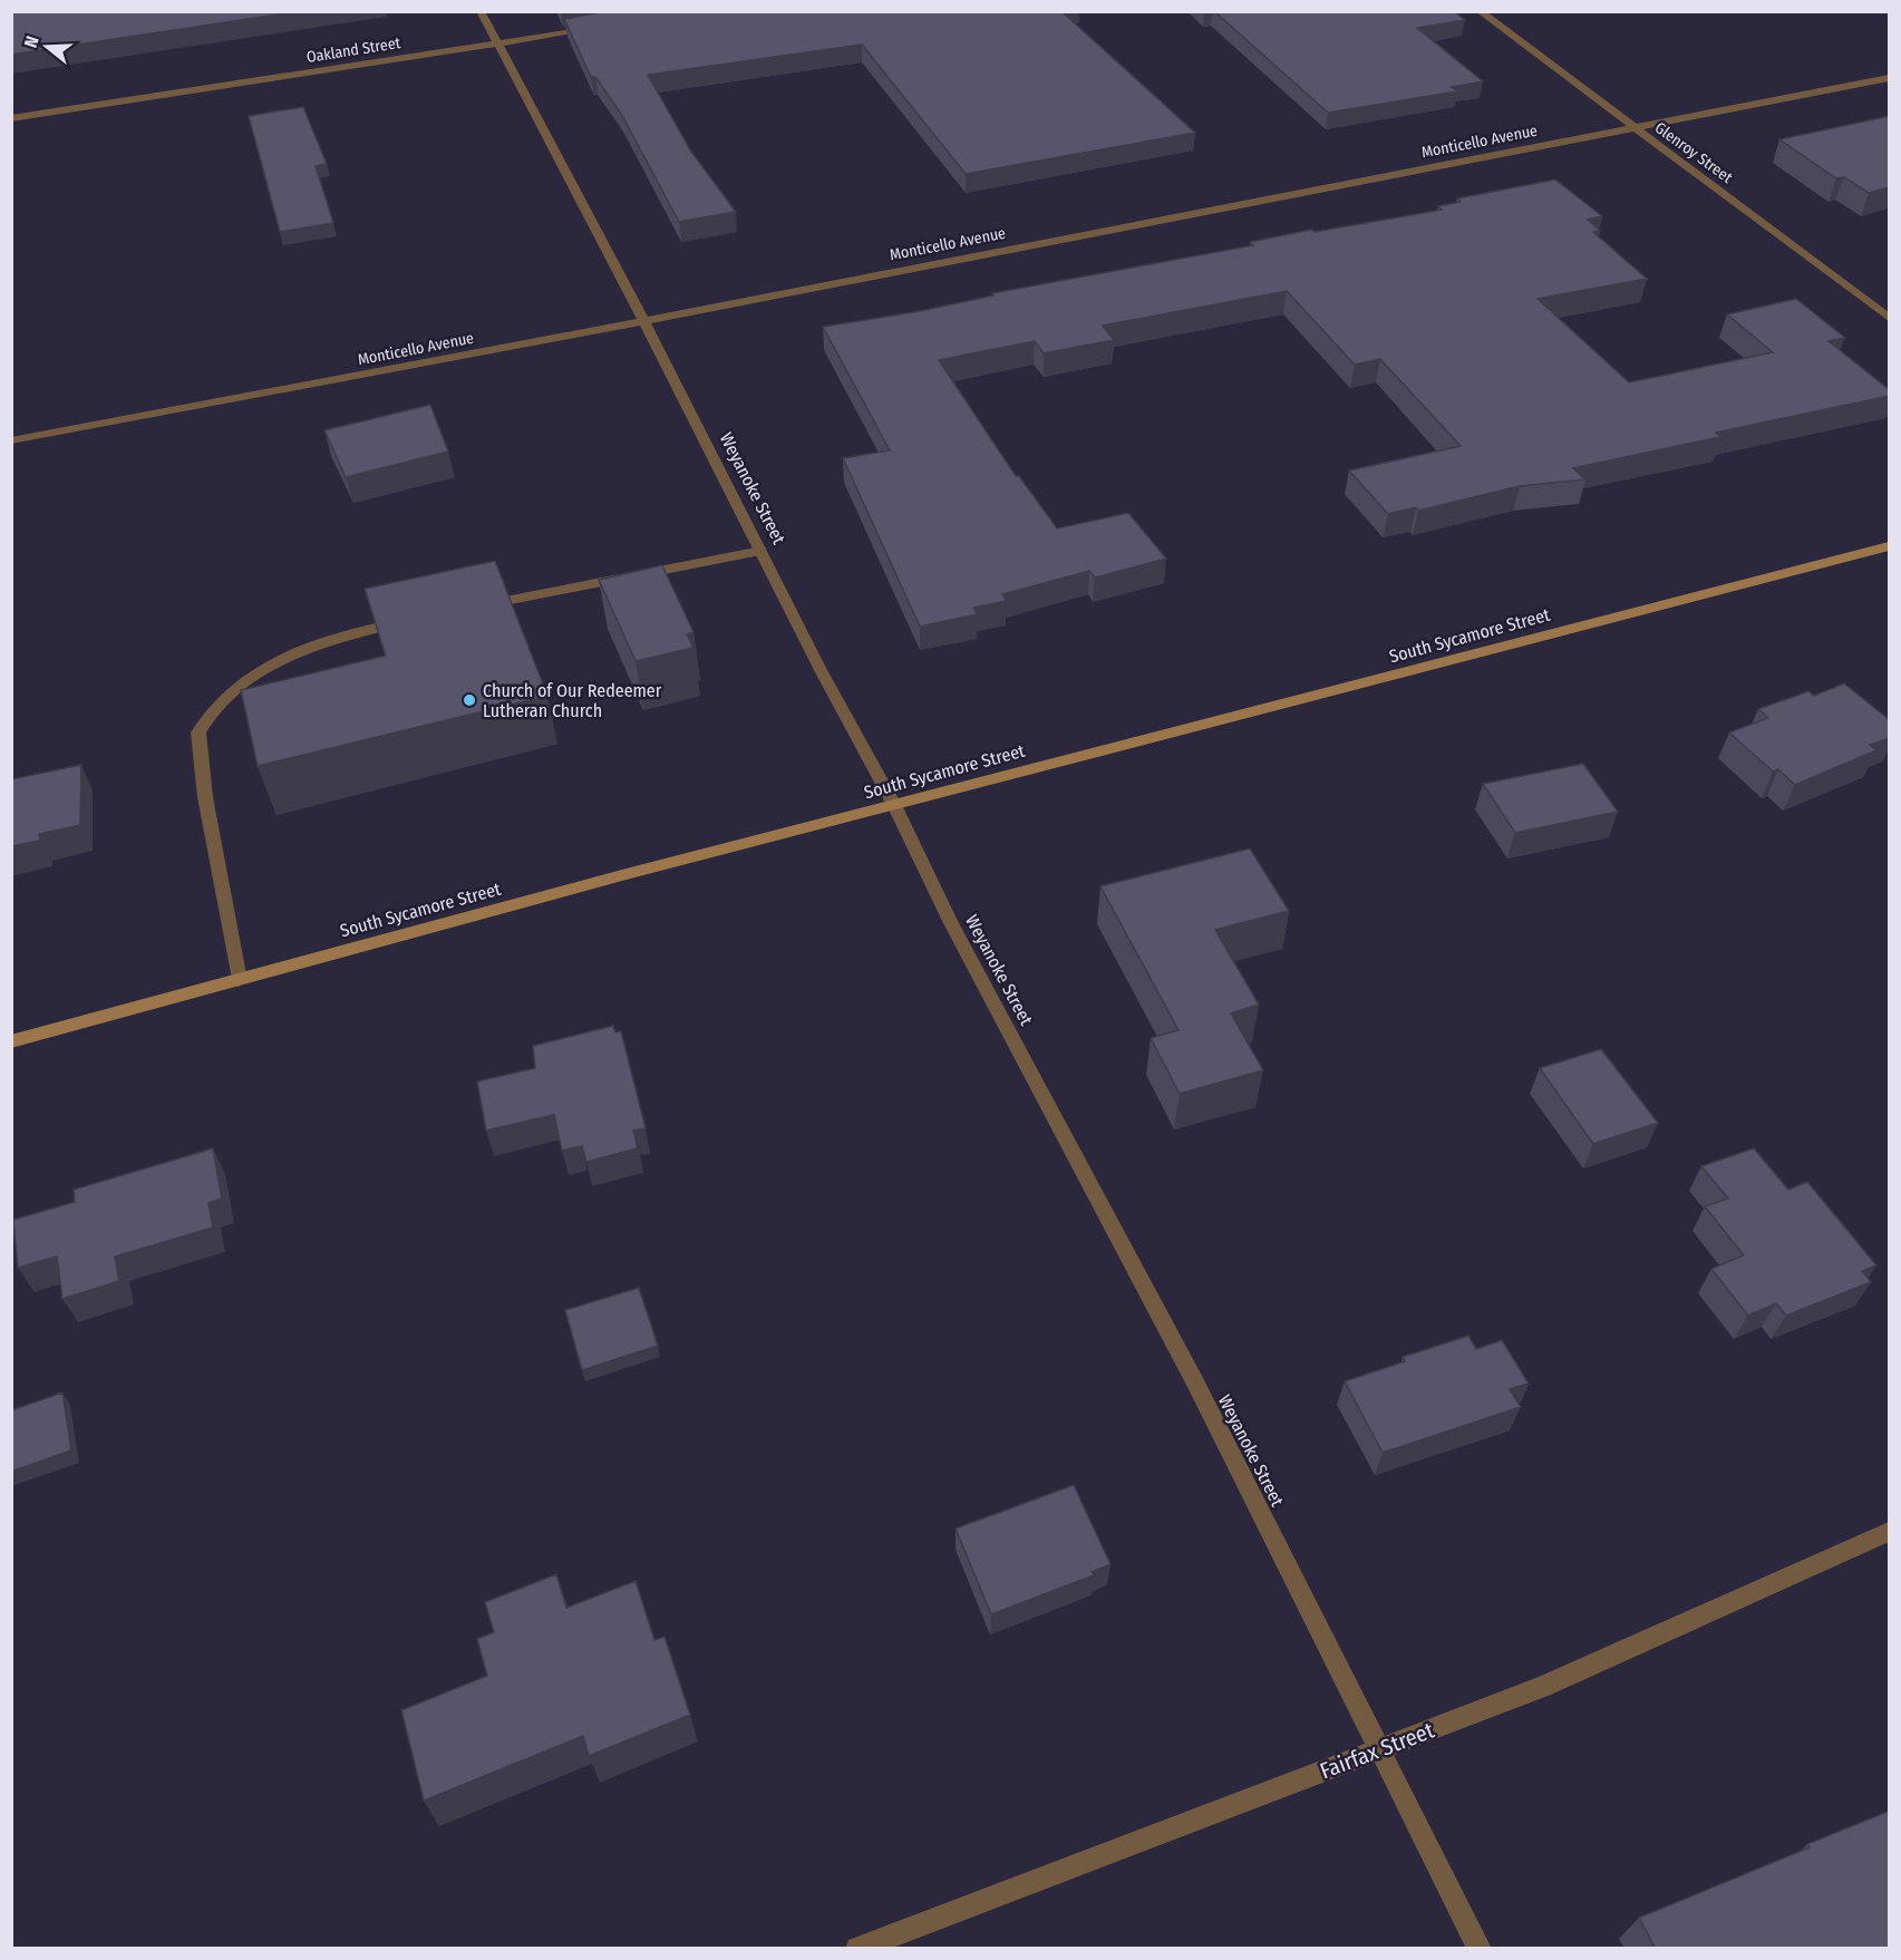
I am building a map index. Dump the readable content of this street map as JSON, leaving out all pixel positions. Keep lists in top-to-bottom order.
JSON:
{
  "streets": {
    "main road": ["South Sycamore Street"],
    "street": [
      "Oakland Street",
      "Monticello Avenue",
      "Glenroy Street",
      "Weyanoke Street",
      "Fairfax Street"
    ]
  },
  "crossings": [
    ["Oakland Street", "Weyanoke Street"],
    ["Monticello Avenue", "Glenroy Street"],
    ["Monticello Avenue", "Weyanoke Street"],
    ["Weyanoke Street", "South Sycamore Street"],
    ["Weyanoke Street", "Fairfax Street"]
  ],
  "places": ["Church of Our Redeemer Lutheran Church"],
  "north": "left"
}
